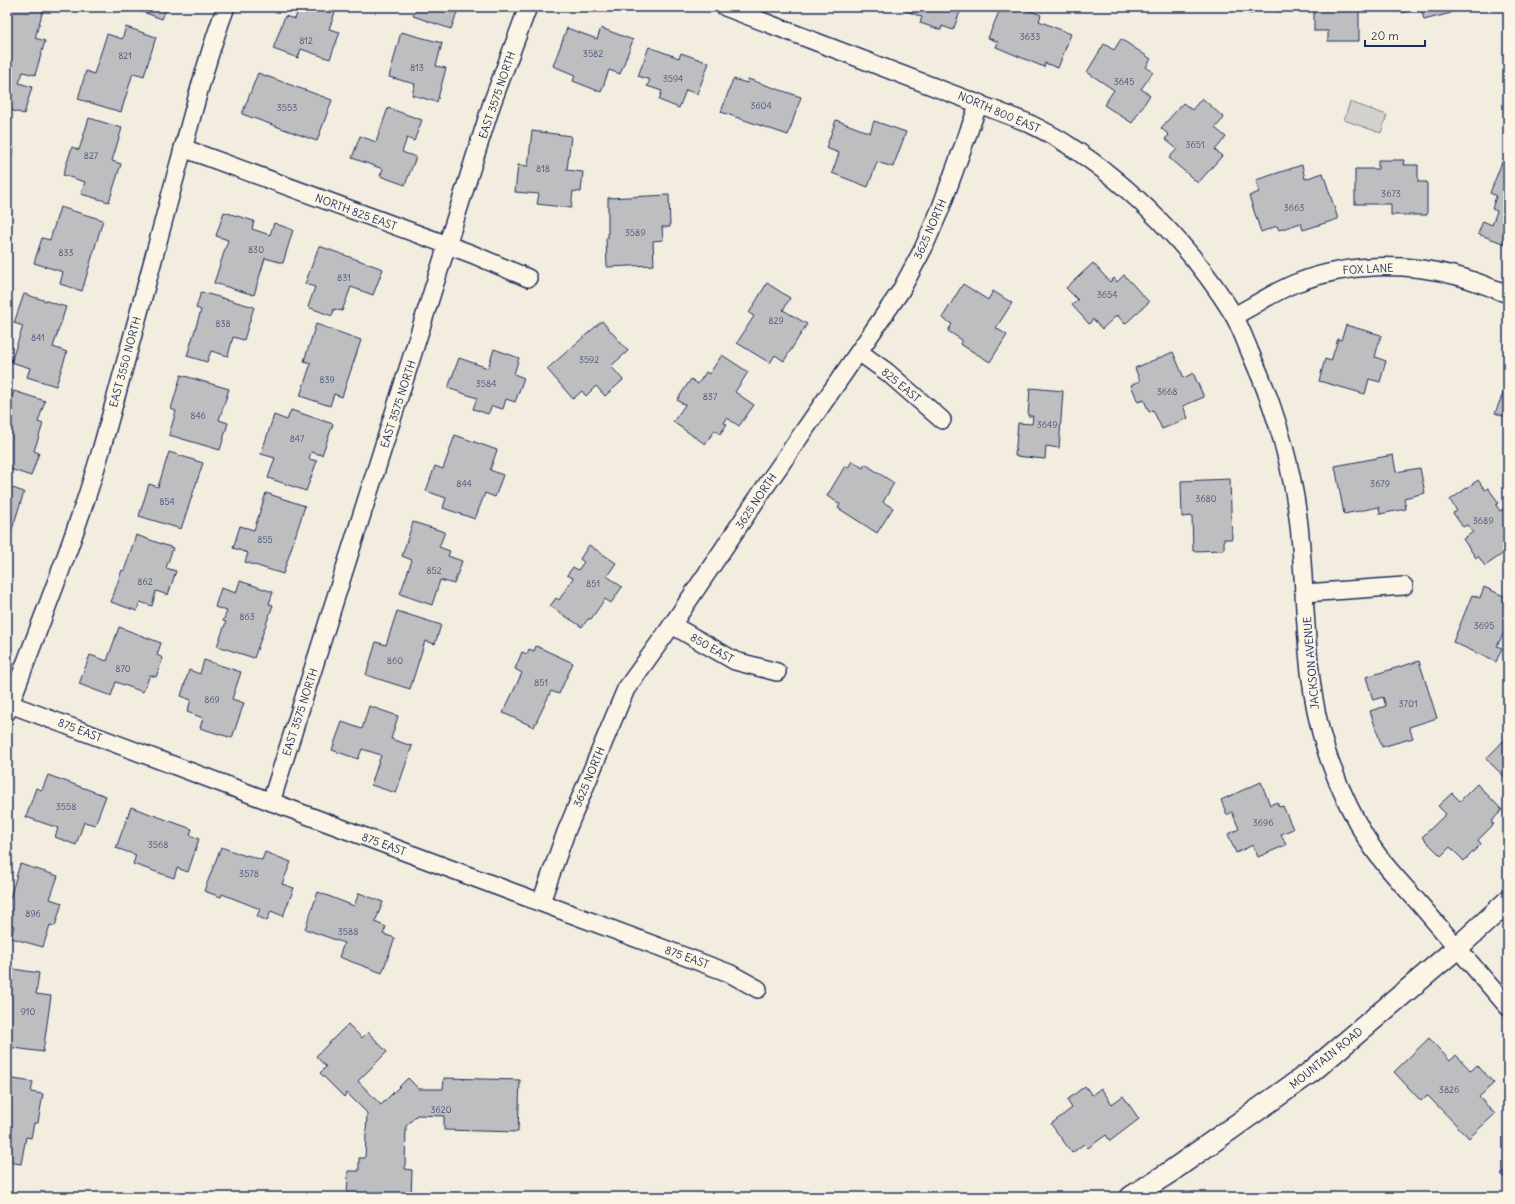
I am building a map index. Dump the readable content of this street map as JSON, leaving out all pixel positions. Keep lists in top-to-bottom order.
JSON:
{
  "streets": {
    "street": [
      "EAST 3575 NORTH",
      "NORTH 800 EAST",
      "NORTH 825 EAST",
      "3625 NORTH",
      "FOX LANE",
      "EAST 3550 NORTH",
      "825 EAST",
      "850 EAST",
      "JACKSON AVENUE",
      "875 EAST",
      "MOUNTAIN ROAD"
    ]
  },
  "crossings": [
    ["EAST 3575 NORTH", "NORTH 825 EAST"],
    ["EAST 3575 NORTH", "875 EAST"],
    ["NORTH 800 EAST", "3625 NORTH"],
    ["NORTH 800 EAST", "FOX LANE"],
    ["NORTH 800 EAST", "JACKSON AVENUE"],
    ["NORTH 825 EAST", "EAST 3550 NORTH"],
    ["3625 NORTH", "825 EAST"],
    ["3625 NORTH", "850 EAST"],
    ["3625 NORTH", "875 EAST"],
    ["FOX LANE", "JACKSON AVENUE"],
    ["EAST 3550 NORTH", "875 EAST"],
    ["JACKSON AVENUE", "MOUNTAIN ROAD"]
  ],
  "house_numbers": [
    "3633",
    "812",
    "3582",
    "821",
    "813",
    "3594",
    "3645",
    "3604",
    "3553",
    "3651",
    "827",
    "818",
    "3673",
    "3663",
    "3589",
    "830",
    "833",
    "831",
    "3654",
    "829",
    "838",
    "841",
    "3592",
    "839",
    "3584",
    "3668",
    "837",
    "846",
    "3649",
    "847",
    "844",
    "3679",
    "3680",
    "854",
    "3689",
    "855",
    "852",
    "862",
    "851",
    "863",
    "3695",
    "860",
    "870",
    "851",
    "869",
    "3701",
    "3558",
    "3696",
    "3568",
    "3578",
    "896",
    "3588",
    "910",
    "3826",
    "3620"
  ],
  "scale_bar": "20 m"
}
